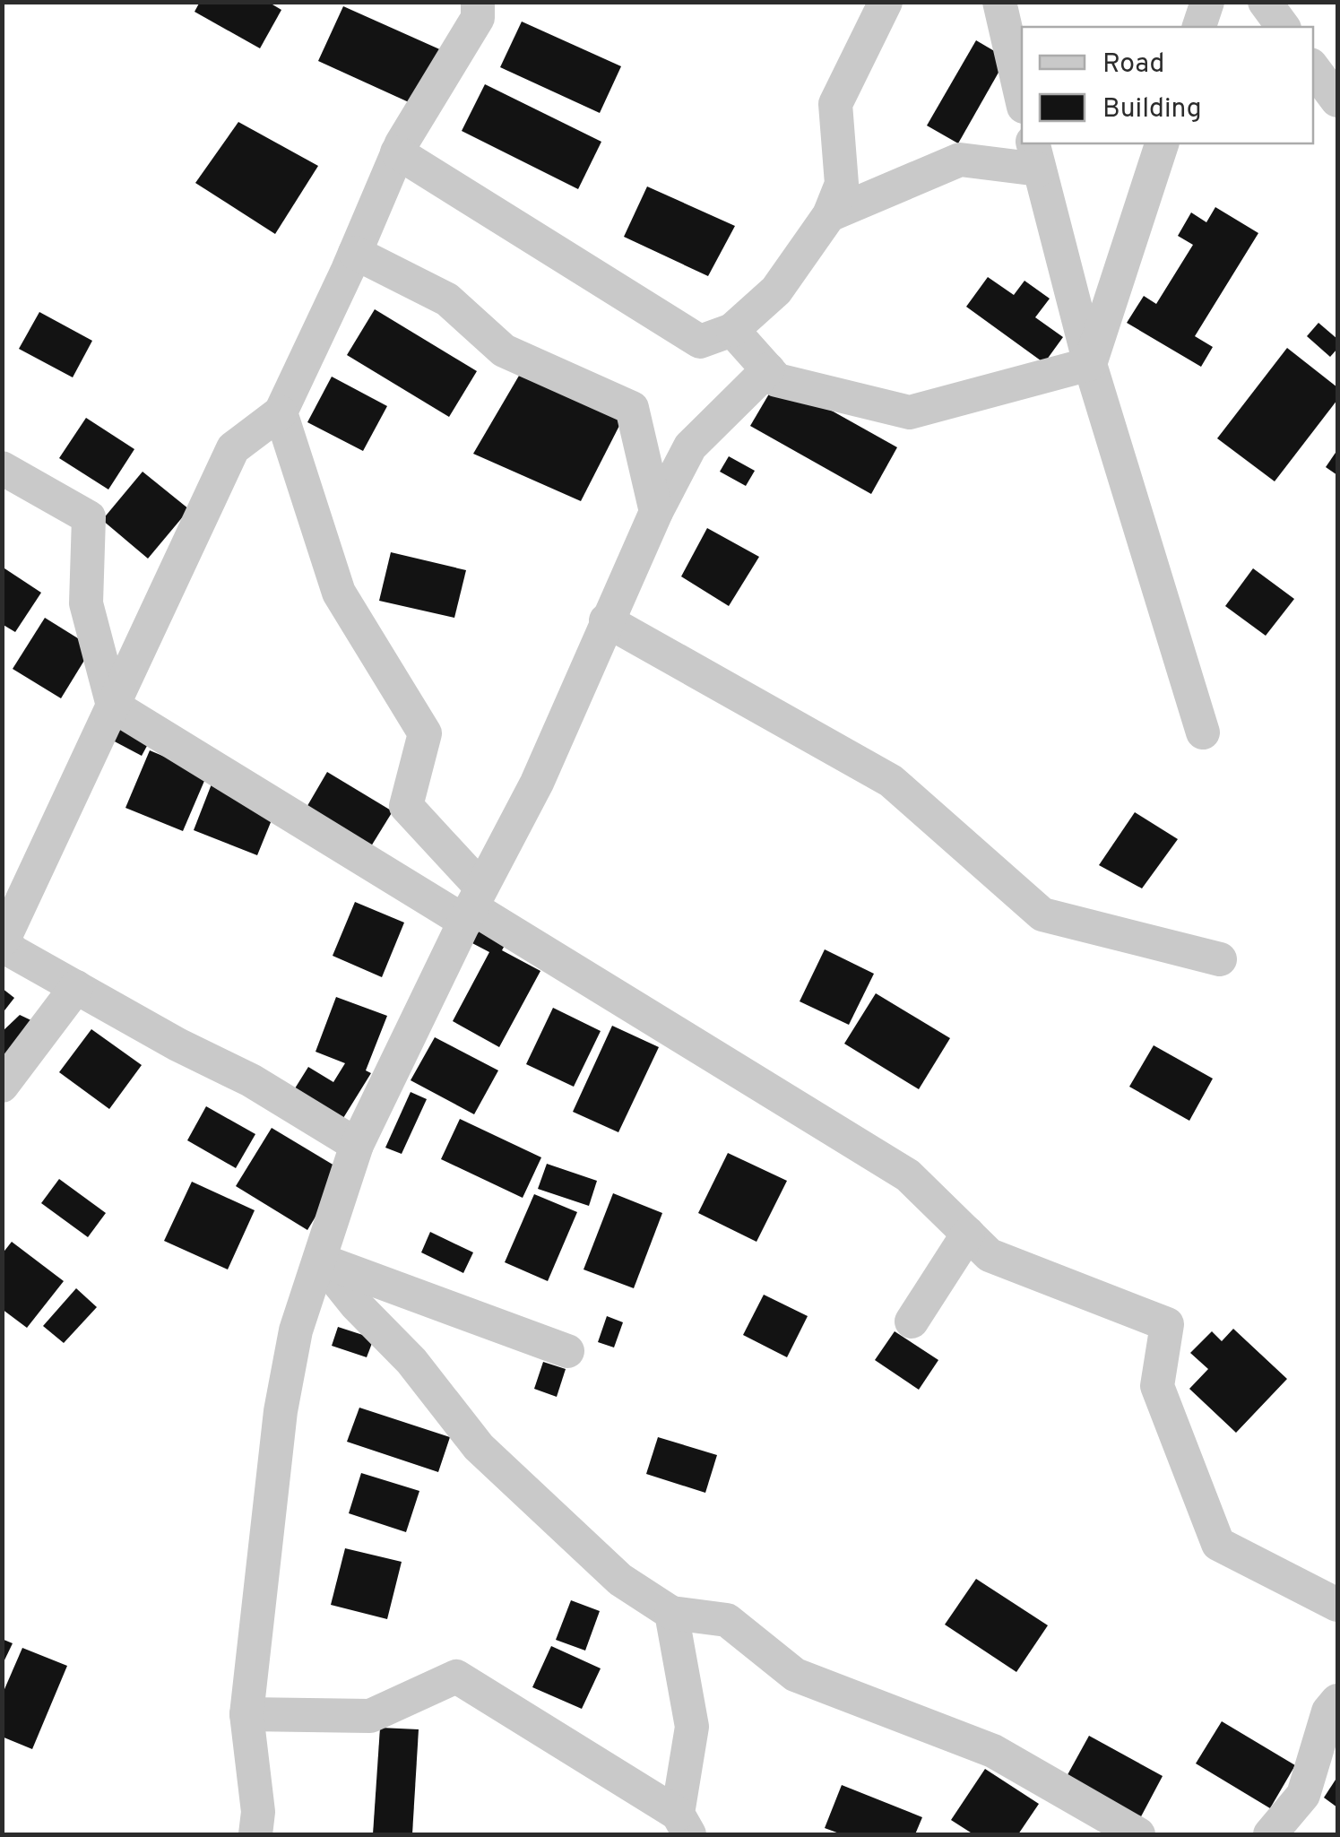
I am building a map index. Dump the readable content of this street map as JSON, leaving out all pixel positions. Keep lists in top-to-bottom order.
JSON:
{
  "legend": ["Road", "Building"]
}
